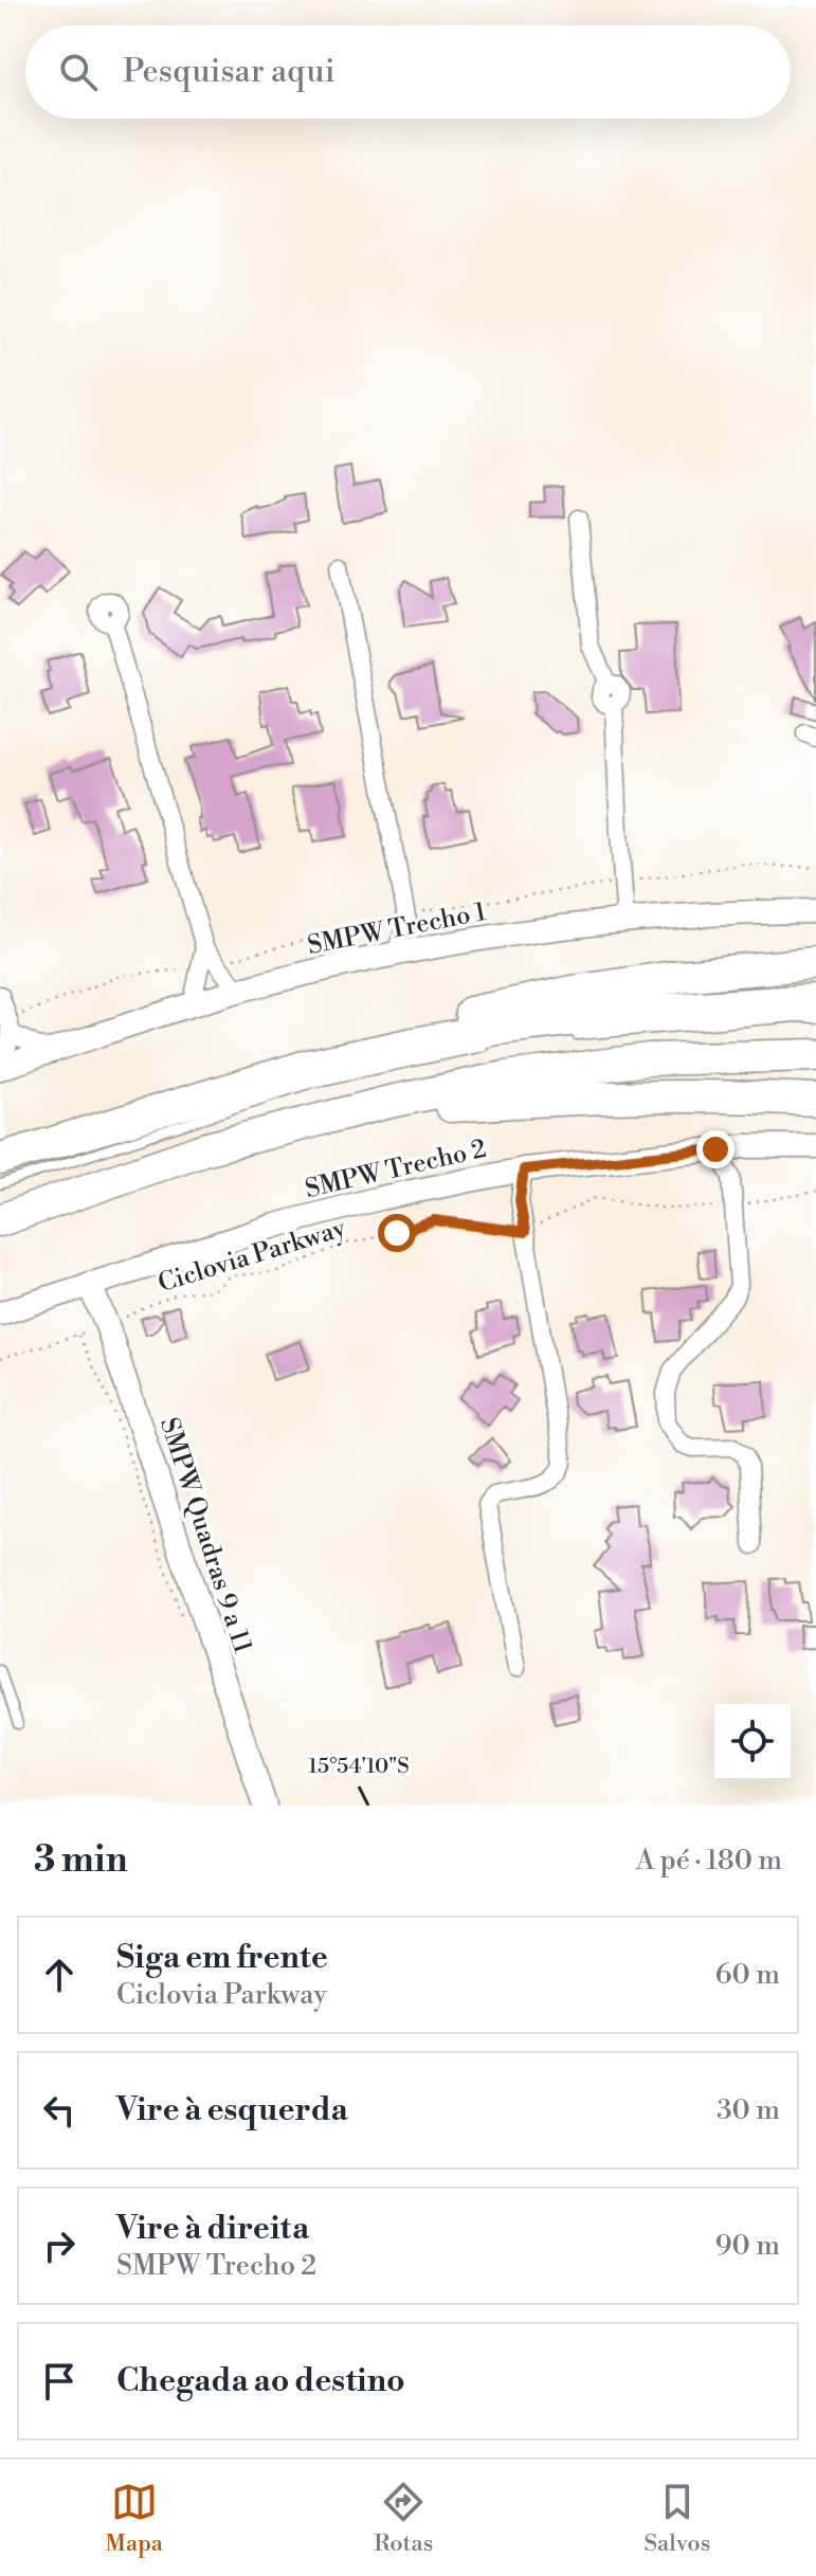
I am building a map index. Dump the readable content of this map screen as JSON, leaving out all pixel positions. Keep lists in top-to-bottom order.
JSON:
{
  "streets": {
    "street": ["SMPW Trecho 1", "SMPW Trecho 2", "SMPW Quadras 9 a 11"],
    "path": ["Ciclovia Parkway"]
  },
  "crossings": [
    ["SMPW Trecho 2", "SMPW Quadras 9 a 11"],
    ["Ciclovia Parkway", "SMPW Quadras 9 a 11"]
  ],
  "page": {
    "search": "Pesquisar aqui",
    "heading": ["3 min", "A pé · 180 m"],
    "list": [
      ["Siga em frente", "Ciclovia Parkway", "60 m"],
      ["Vire à esquerda", "30 m"],
      ["Vire à direita", "SMPW Trecho 2", "90 m"],
      "Chegada ao destino"
    ],
    "nav": ["Mapa", "Rotas", "Salvos"]
  },
  "coordinates": ["15°54'10\"S"]
}
